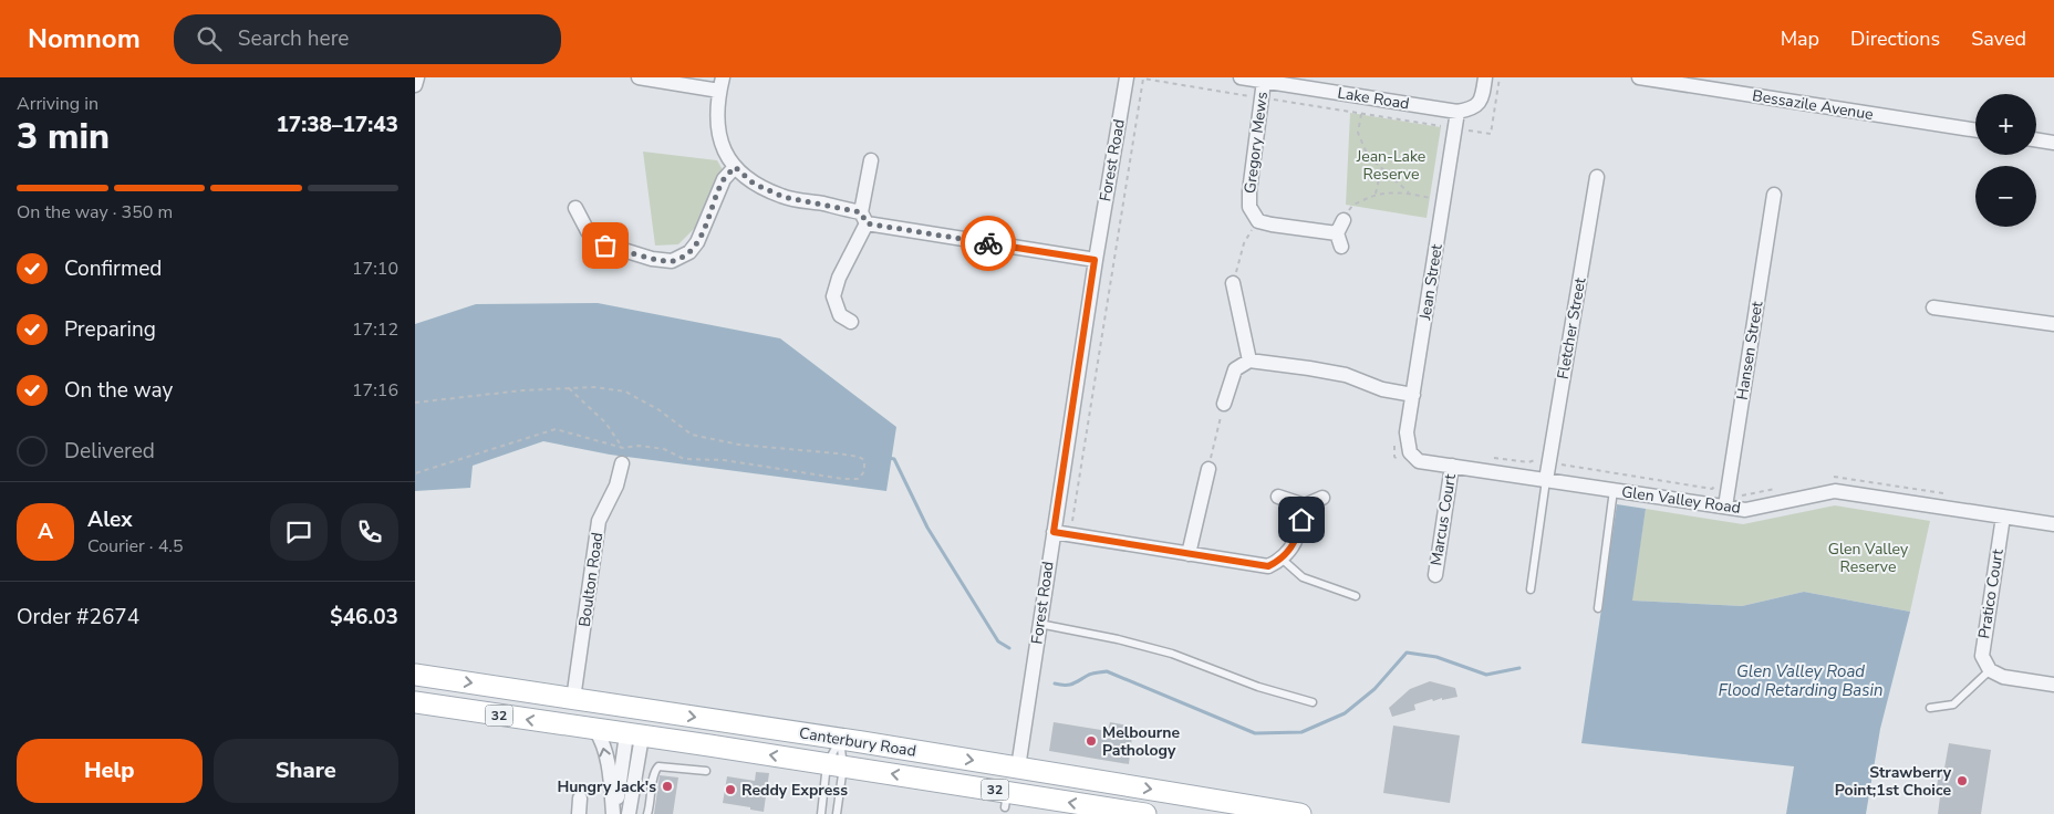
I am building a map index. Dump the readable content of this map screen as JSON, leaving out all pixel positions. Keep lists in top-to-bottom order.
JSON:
{
  "streets": {
    "main road": ["32", "Canterbury Road"],
    "street": [
      "Lake Road",
      "Bessazile Avenue",
      "Gregory Mews",
      "Forest Road",
      "Jean Street",
      "Fletcher Street",
      "Hansen Street",
      "Glen Valley Road",
      "Marcus Court",
      "Boulton Road",
      "Pratico Court"
    ]
  },
  "crossings": [
    ["Lake Road", "Gregory Mews"],
    ["Lake Road", "Jean Street"],
    ["Forest Road", "Canterbury Road"],
    ["Jean Street", "Glen Valley Road"],
    ["Fletcher Street", "Glen Valley Road"],
    ["Hansen Street", "Glen Valley Road"],
    ["Glen Valley Road", "Marcus Court"],
    ["Glen Valley Road", "Pratico Court"],
    ["Boulton Road", "Canterbury Road"]
  ],
  "water": ["Glen Valley Road Flood Retarding Basin"],
  "parks": ["Jean-Lake Reserve", "Glen Valley Reserve"],
  "places": [
    "Melbourne Pathology",
    "Strawberry Point;1st Choice",
    "Hungry Jack's",
    "Reddy Express"
  ],
  "page": {
    "header": "Nomnom",
    "search": "Search here",
    "nav": ["Map", "Directions", "Saved"],
    "heading": ["3 min", "Arriving in", "17:38–17:43"],
    "panel": [
      "Alex",
      "Courier · 4.5",
      "Order #2674",
      "$46.03"
    ],
    "map_buttons": ["+", "−"],
    "bar": "On the way · 350 m",
    "list": [
      ["Confirmed", "17:10"],
      ["Preparing", "17:12"],
      ["On the way", "17:16"],
      "Delivered"
    ],
    "round": "A",
    "buttons": ["Help", "Share"]
  }
}
